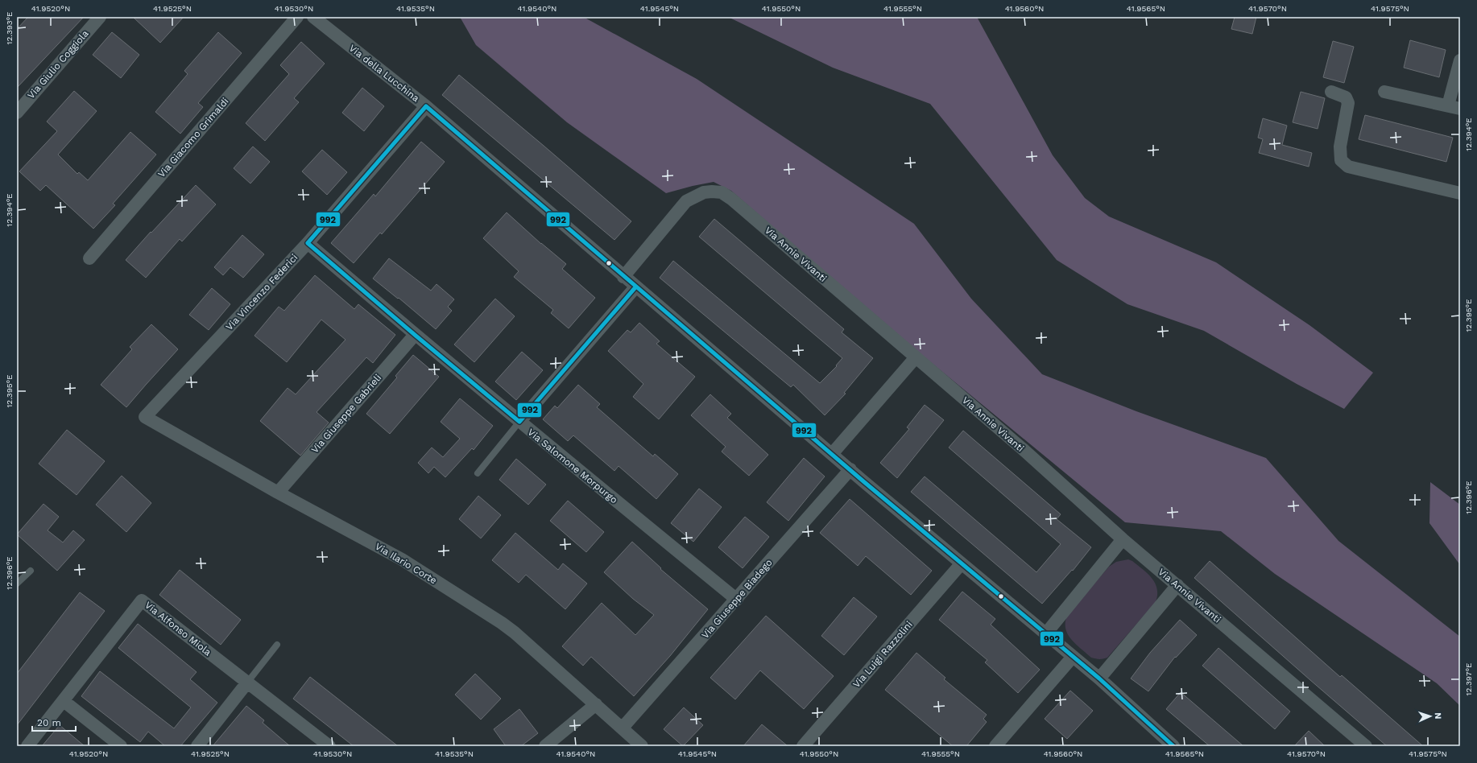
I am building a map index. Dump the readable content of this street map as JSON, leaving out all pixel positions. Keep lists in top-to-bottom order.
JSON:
{
  "streets": {
    "street": [
      "Via Giulio Coggiola",
      "Via della Lucchina",
      "Via Giacomo Grimaldi",
      "Via Annie Vivanti",
      "Via Vincenzo Federici",
      "Via Giuseppe Gabrieli",
      "Via Salomone Morpurgo",
      "Via Ilario Corte",
      "Via Giuseppe Biadego",
      "Via Alfonso Miola",
      "Via Luigi Razzolini"
    ]
  },
  "crossings": [
    ["Via della Lucchina", "Via Annie Vivanti"],
    ["Via della Lucchina", "Via Vincenzo Federici"],
    ["Via della Lucchina", "Via Giuseppe Biadego"],
    ["Via della Lucchina", "Via Luigi Razzolini"],
    ["Via Vincenzo Federici", "Via Salomone Morpurgo"],
    ["Via Vincenzo Federici", "Via Ilario Corte"],
    ["Via Giuseppe Gabrieli", "Via Salomone Morpurgo"],
    ["Via Giuseppe Gabrieli", "Via Ilario Corte"],
    ["Via Salomone Morpurgo", "Via Giuseppe Biadego"],
    ["Via Ilario Corte", "Via Giuseppe Biadego"]
  ],
  "lines": ["transit line 992"],
  "scale_bar": "20 m",
  "north": "right",
  "coordinates": [
    "41.9520°N",
    "41.9525°N",
    "41.9530°N",
    "41.9535°N",
    "41.9540°N",
    "41.9545°N",
    "41.9550°N",
    "41.9555°N",
    "41.9560°N",
    "41.9565°N",
    "41.9570°N",
    "41.9575°N",
    "12.393°E",
    "12.394°E",
    "12.395°E",
    "12.396°E",
    "12.397°E"
  ]
}
